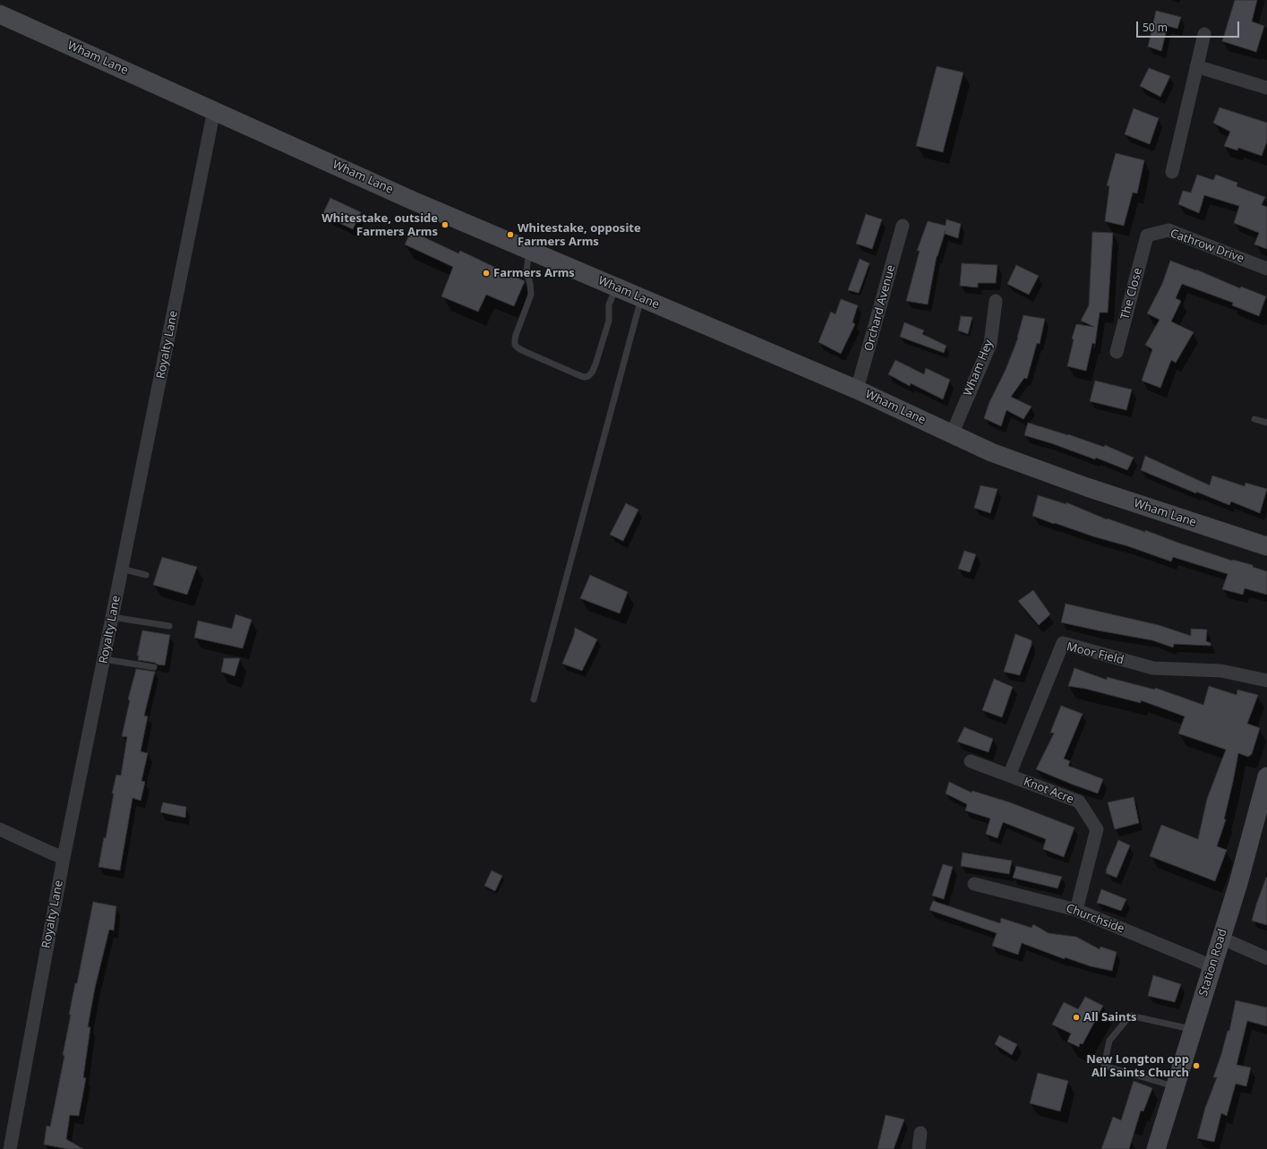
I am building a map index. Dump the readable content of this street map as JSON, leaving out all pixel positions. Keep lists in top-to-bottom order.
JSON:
{
  "streets": {
    "street": [
      "Wham Lane",
      "Cathrow Drive",
      "The Close",
      "Orchard Avenue",
      "Royalty Lane",
      "Wham Hey",
      "Moor Field",
      "Knot Acre",
      "Churchside",
      "Station Road"
    ]
  },
  "crossings": [
    ["Wham Lane", "Orchard Avenue"],
    ["Wham Lane", "Royalty Lane"],
    ["Wham Lane", "Wham Hey"],
    ["Cathrow Drive", "The Close"],
    ["Moor Field", "Knot Acre"],
    ["Knot Acre", "Churchside"],
    ["Churchside", "Station Road"]
  ],
  "places": [
    "Whitestake, outside Farmers Arms",
    "Whitestake, opposite Farmers Arms",
    "Farmers Arms",
    "All Saints",
    "New Longton opp All Saints Church"
  ],
  "scale_bar": "50 m"
}
